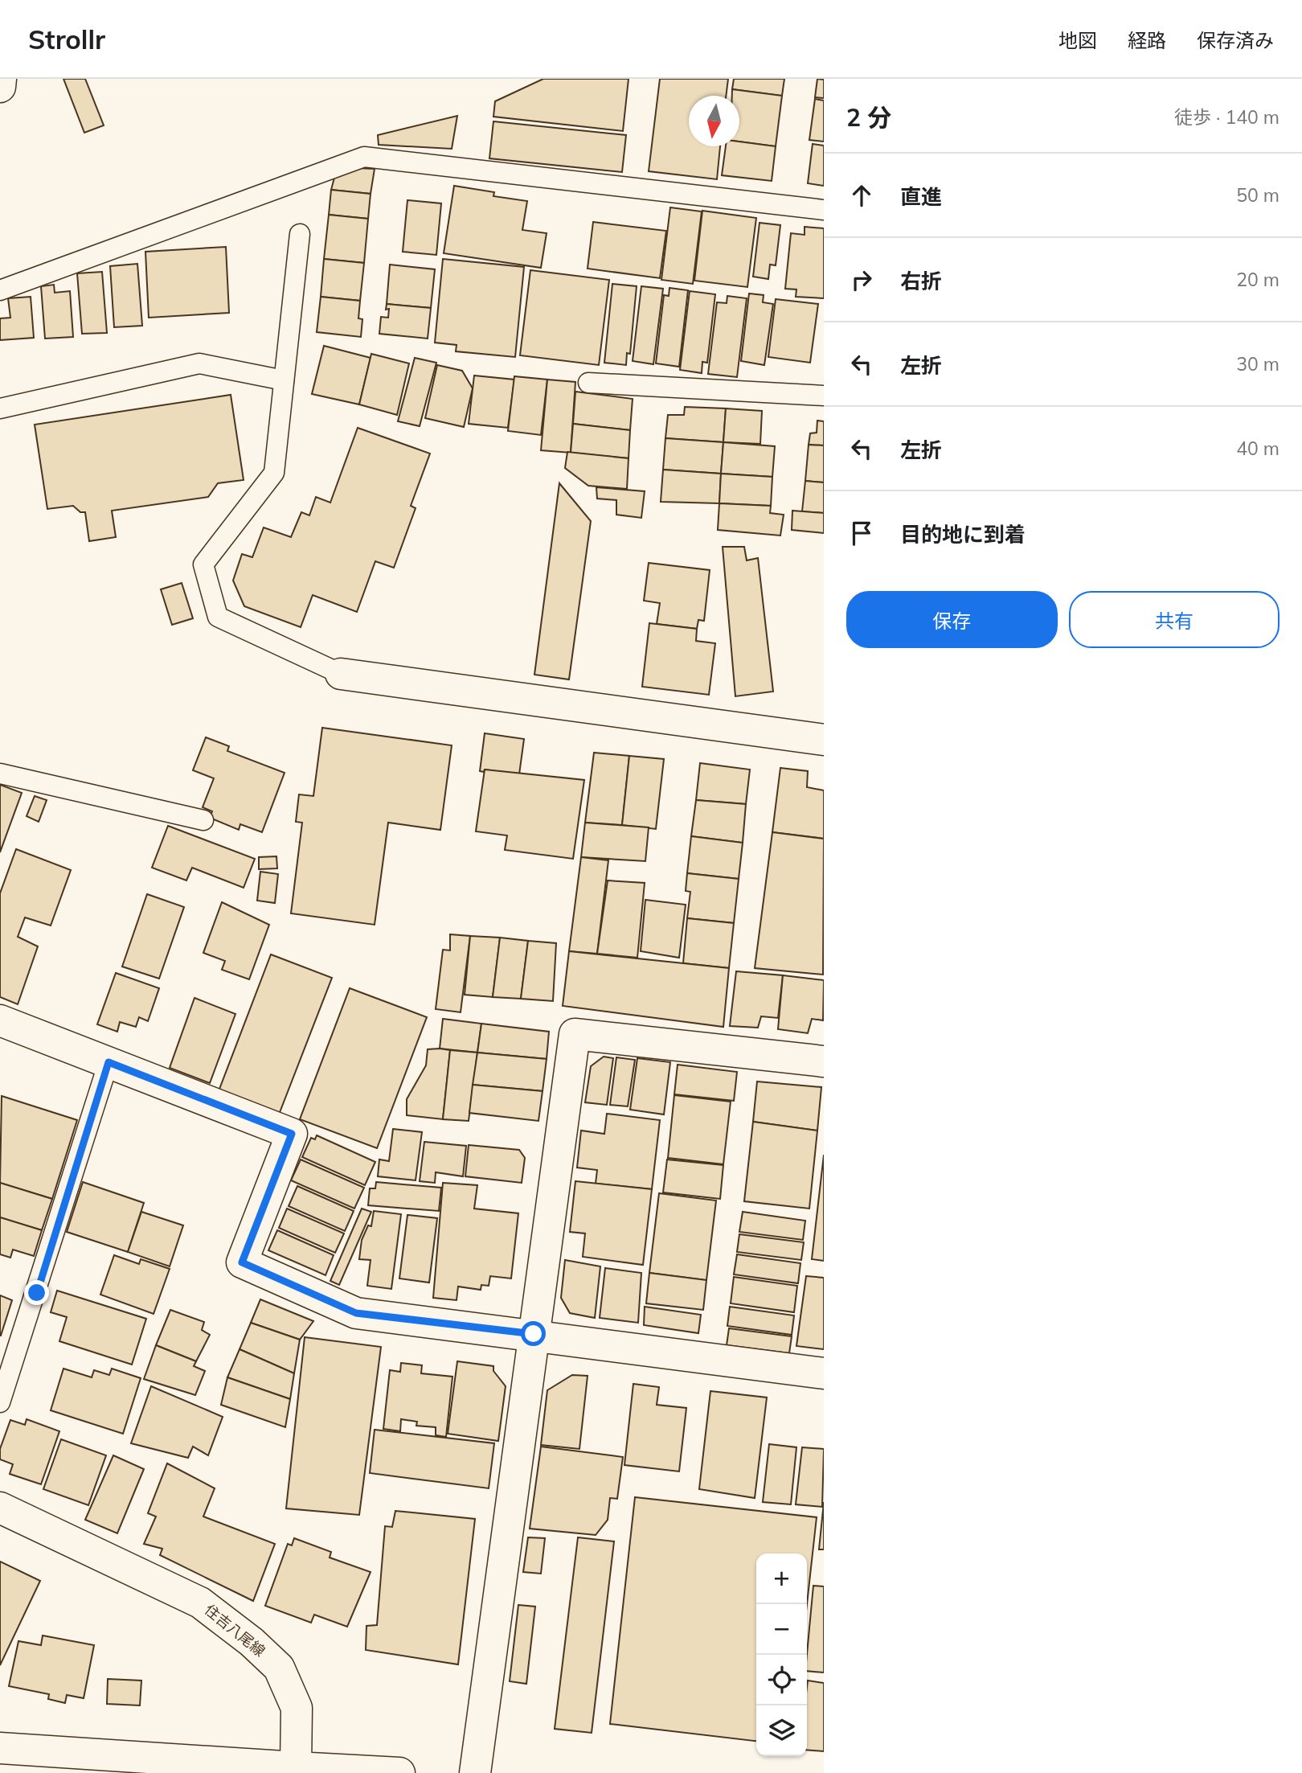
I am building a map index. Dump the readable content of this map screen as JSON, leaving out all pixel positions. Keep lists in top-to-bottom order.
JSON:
{
  "streets": {
    "street": ["住吉八尾線"]
  },
  "north": "bottom",
  "page": {
    "header": "Strollr",
    "nav": ["地図", "経路", "保存済み"],
    "heading": ["2 分", "徒歩 · 140 m"],
    "list": [
      ["直進", "50 m"],
      ["右折", "20 m"],
      ["左折", "30 m"],
      ["左折", "40 m"],
      "目的地に到着"
    ],
    "buttons": ["保存", "共有"],
    "map_buttons": ["+", "−"]
  }
}
